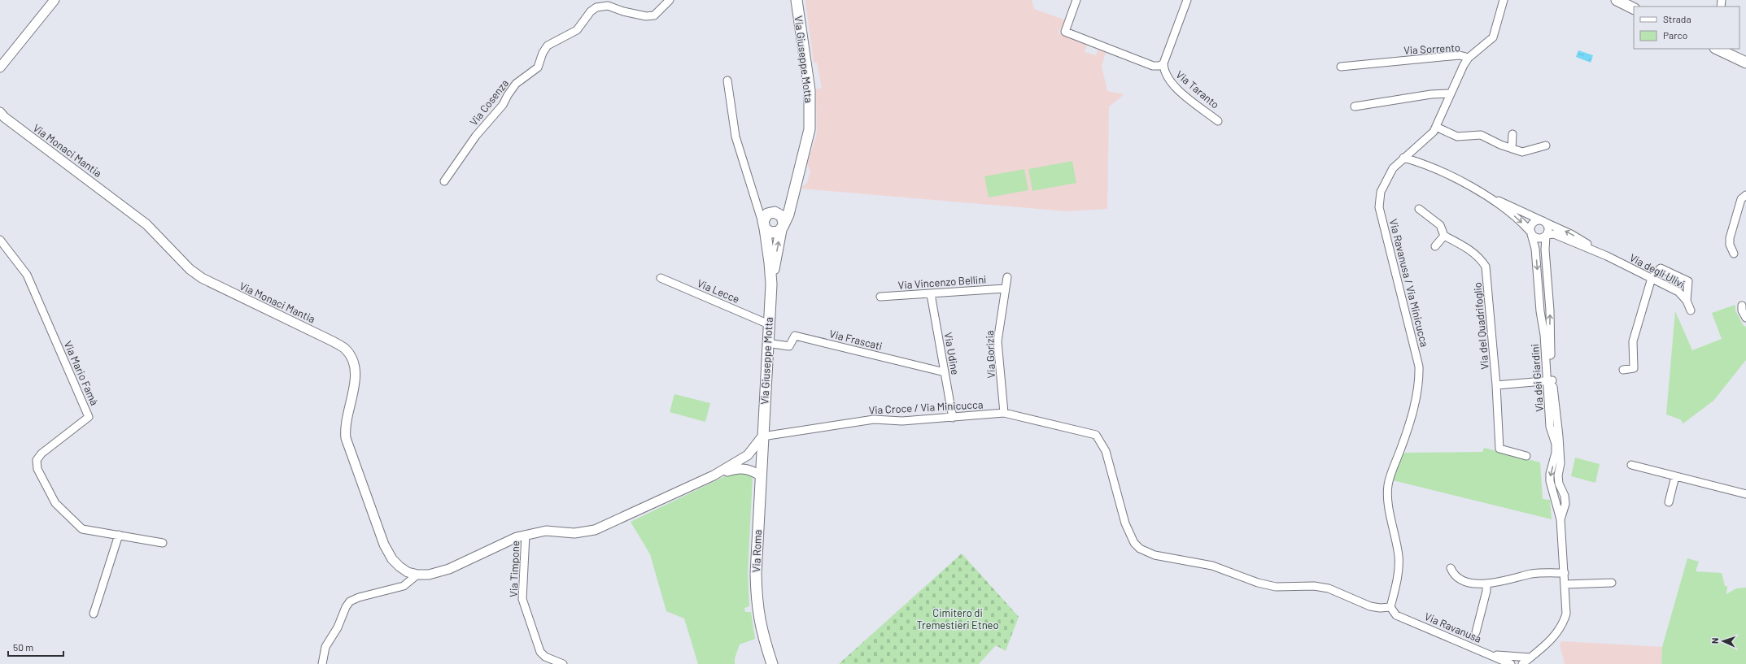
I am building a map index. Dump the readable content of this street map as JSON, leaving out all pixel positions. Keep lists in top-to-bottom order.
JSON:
{
  "streets": {
    "main road": ["Via Giuseppe Motta", "Via Roma"],
    "street": [
      "Via Sorrento",
      "Via Taranto",
      "Via Cosenza",
      "Via Monaci Mantia",
      "Via degli Ulivi",
      "Via Vincenzo Bellini",
      "Via Ravanusa / Via Minicucca",
      "Via Lecce",
      "Via del Quadrifoglio",
      "Via Frascati",
      "Via Udine",
      "Via Gorizia",
      "Via Mario Famà",
      "Via dei Giardini",
      "Via Croce / Via Minicucca",
      "Via Timpone",
      "Via Ravanusa"
    ]
  },
  "crossings": [
    ["Via Sorrento", "Via Ravanusa / Via Minicucca"],
    ["Via Giuseppe Motta", "Via Lecce"],
    ["Via Giuseppe Motta", "Via Frascati"],
    ["Via Giuseppe Motta", "Via Croce / Via Minicucca"],
    ["Via Giuseppe Motta", "Via Roma"],
    ["Via Vincenzo Bellini", "Via Udine"],
    ["Via Vincenzo Bellini", "Via Gorizia"],
    ["Via Ravanusa / Via Minicucca", "Via Croce / Via Minicucca"],
    ["Via Ravanusa / Via Minicucca", "Via Ravanusa"],
    ["Via Frascati", "Via Udine"],
    ["Via Udine", "Via Croce / Via Minicucca"],
    ["Via Gorizia", "Via Croce / Via Minicucca"],
    ["Via Croce / Via Minicucca", "Via Roma"],
    ["Via Croce / Via Minicucca", "Via Ravanusa"]
  ],
  "parks": ["Cimitero di Tremestieri Etneo"],
  "legend": ["Strada", "Parco"],
  "scale_bar": "50 m",
  "north": "left"
}
